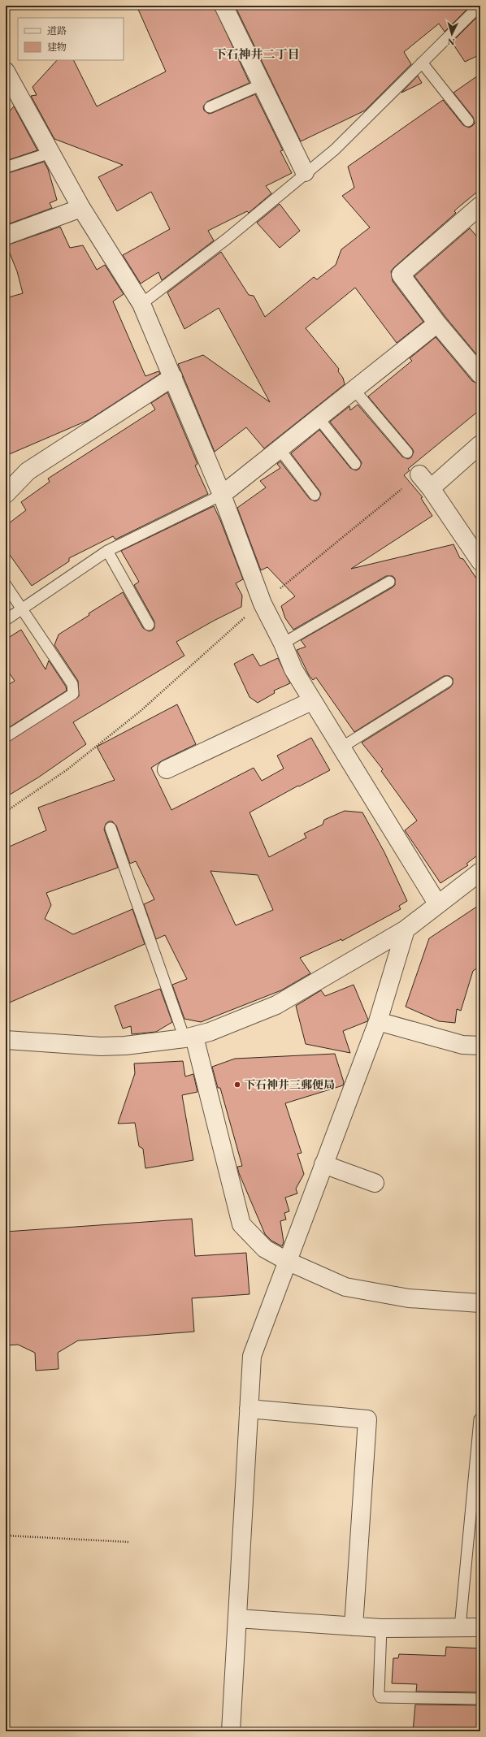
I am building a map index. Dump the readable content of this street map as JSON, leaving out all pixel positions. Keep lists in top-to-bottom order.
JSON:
{
  "districts": ["下石神井二丁目"],
  "places": ["下石神井三郵便局"],
  "legend": ["道路", "建物"],
  "north": "bottom"
}
